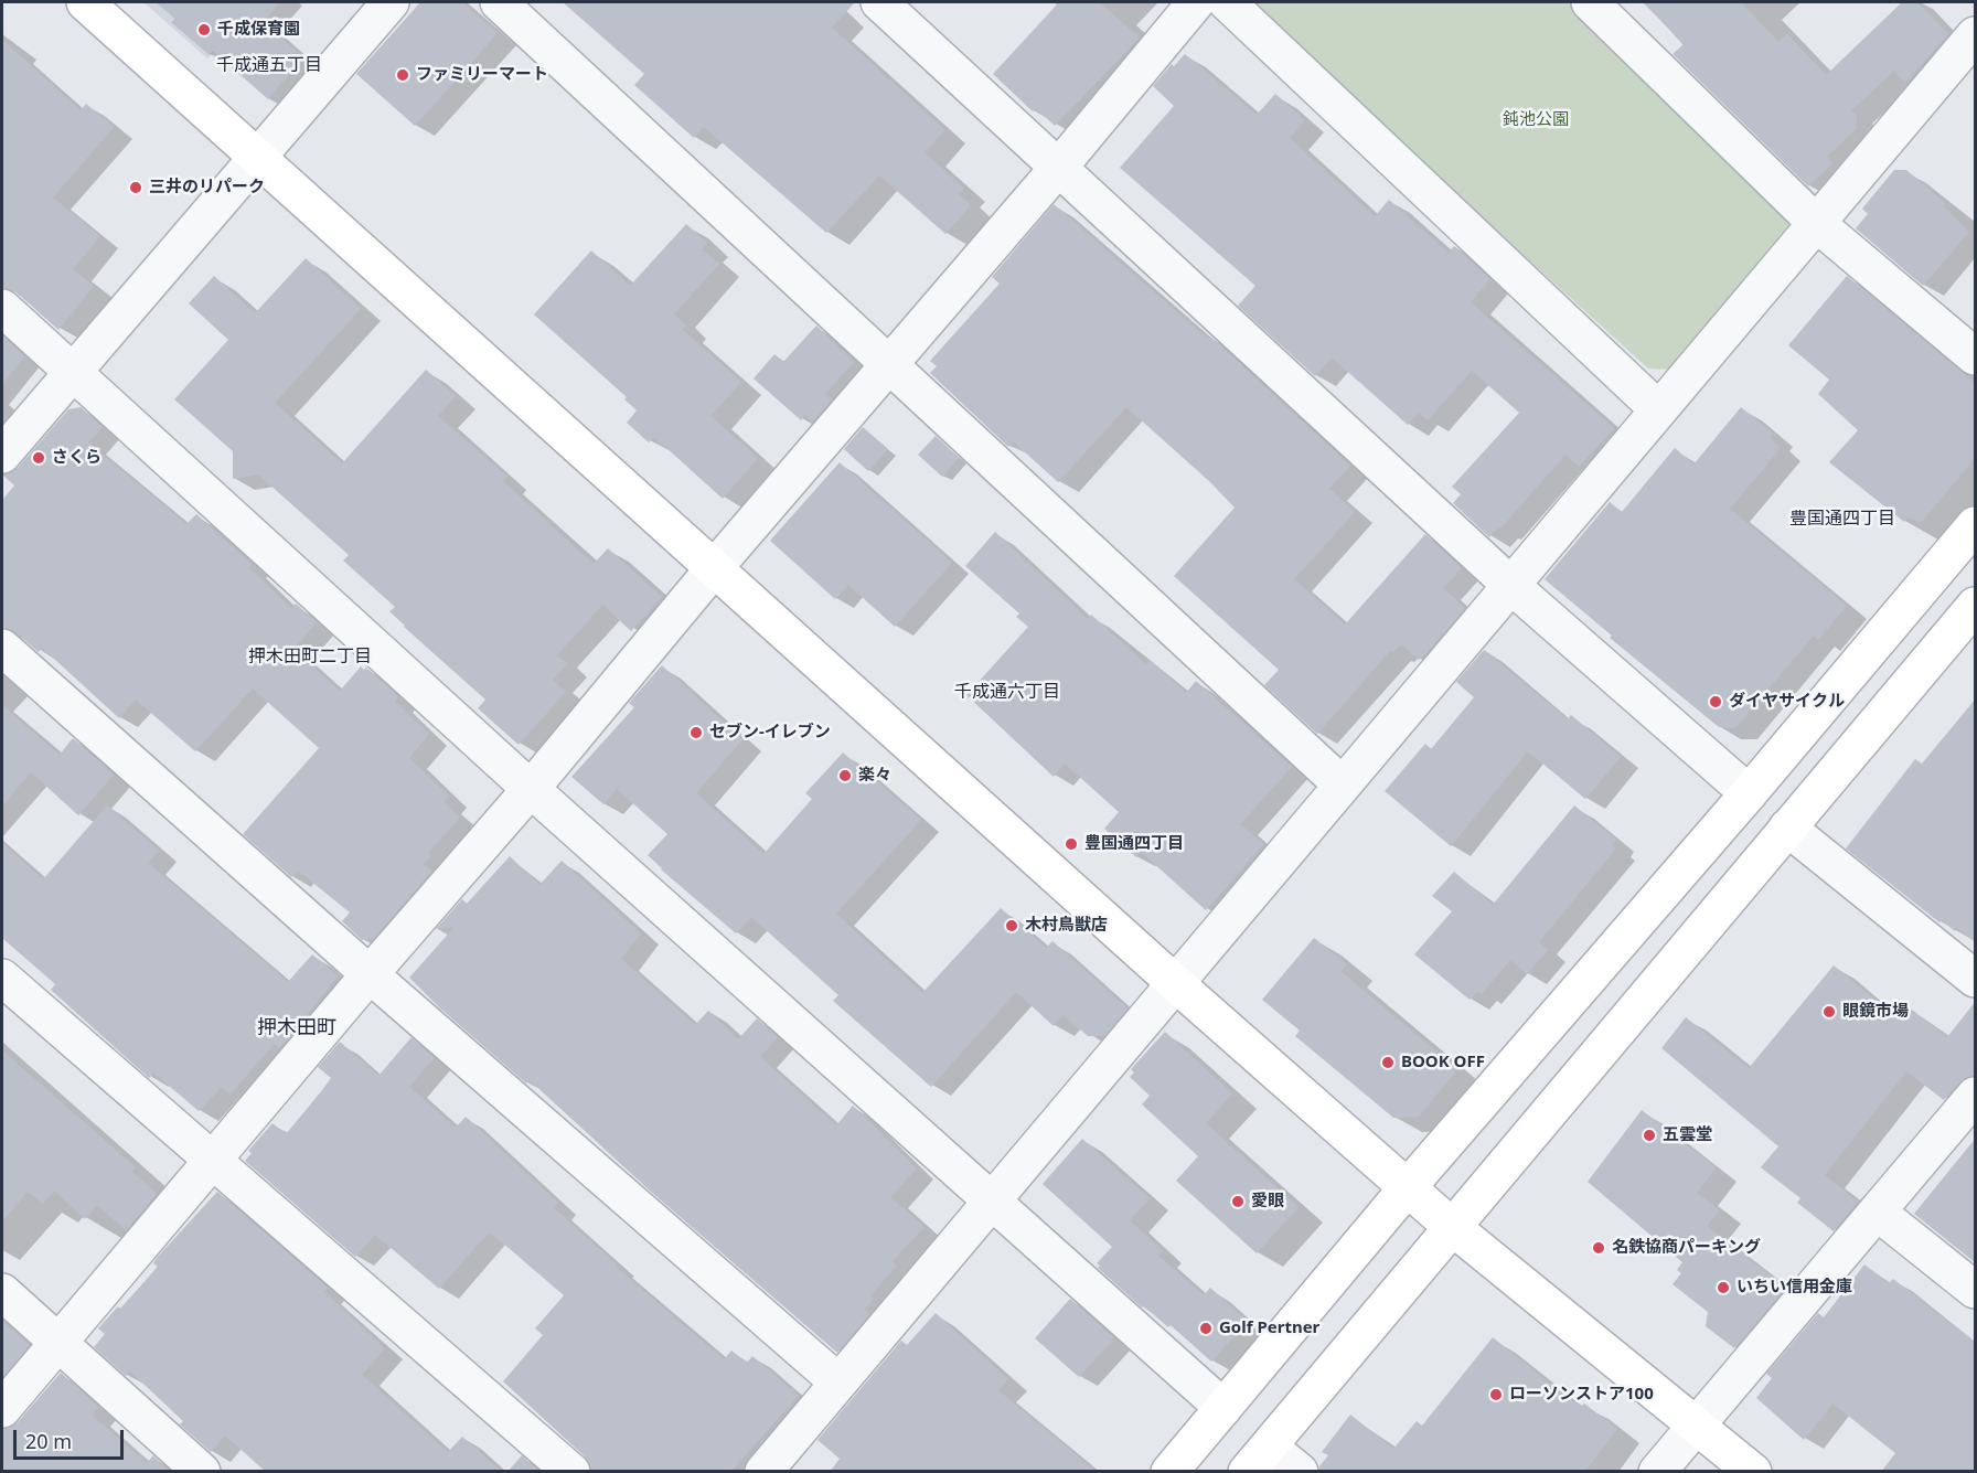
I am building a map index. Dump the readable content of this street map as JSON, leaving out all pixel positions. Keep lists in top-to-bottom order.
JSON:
{
  "districts": [
    "千成通五丁目",
    "豊国通四丁目",
    "押木田町二丁目",
    "千成通六丁目",
    "押木田町"
  ],
  "parks": ["鈍池公園"],
  "places": [
    "千成保育園",
    "ファミリーマート",
    "三井のリパーク",
    "さくら",
    "ダイヤサイクル",
    "セブン-イレブン",
    "楽々",
    "豊国通四丁目",
    "木村鳥獣店",
    "眼鏡市場",
    "BOOK OFF",
    "五雲堂",
    "愛眼",
    "名鉄協商パーキング",
    "いちい信用金庫",
    "Golf Pertner",
    "ローソンストア100"
  ],
  "scale_bar": "20 m"
}
